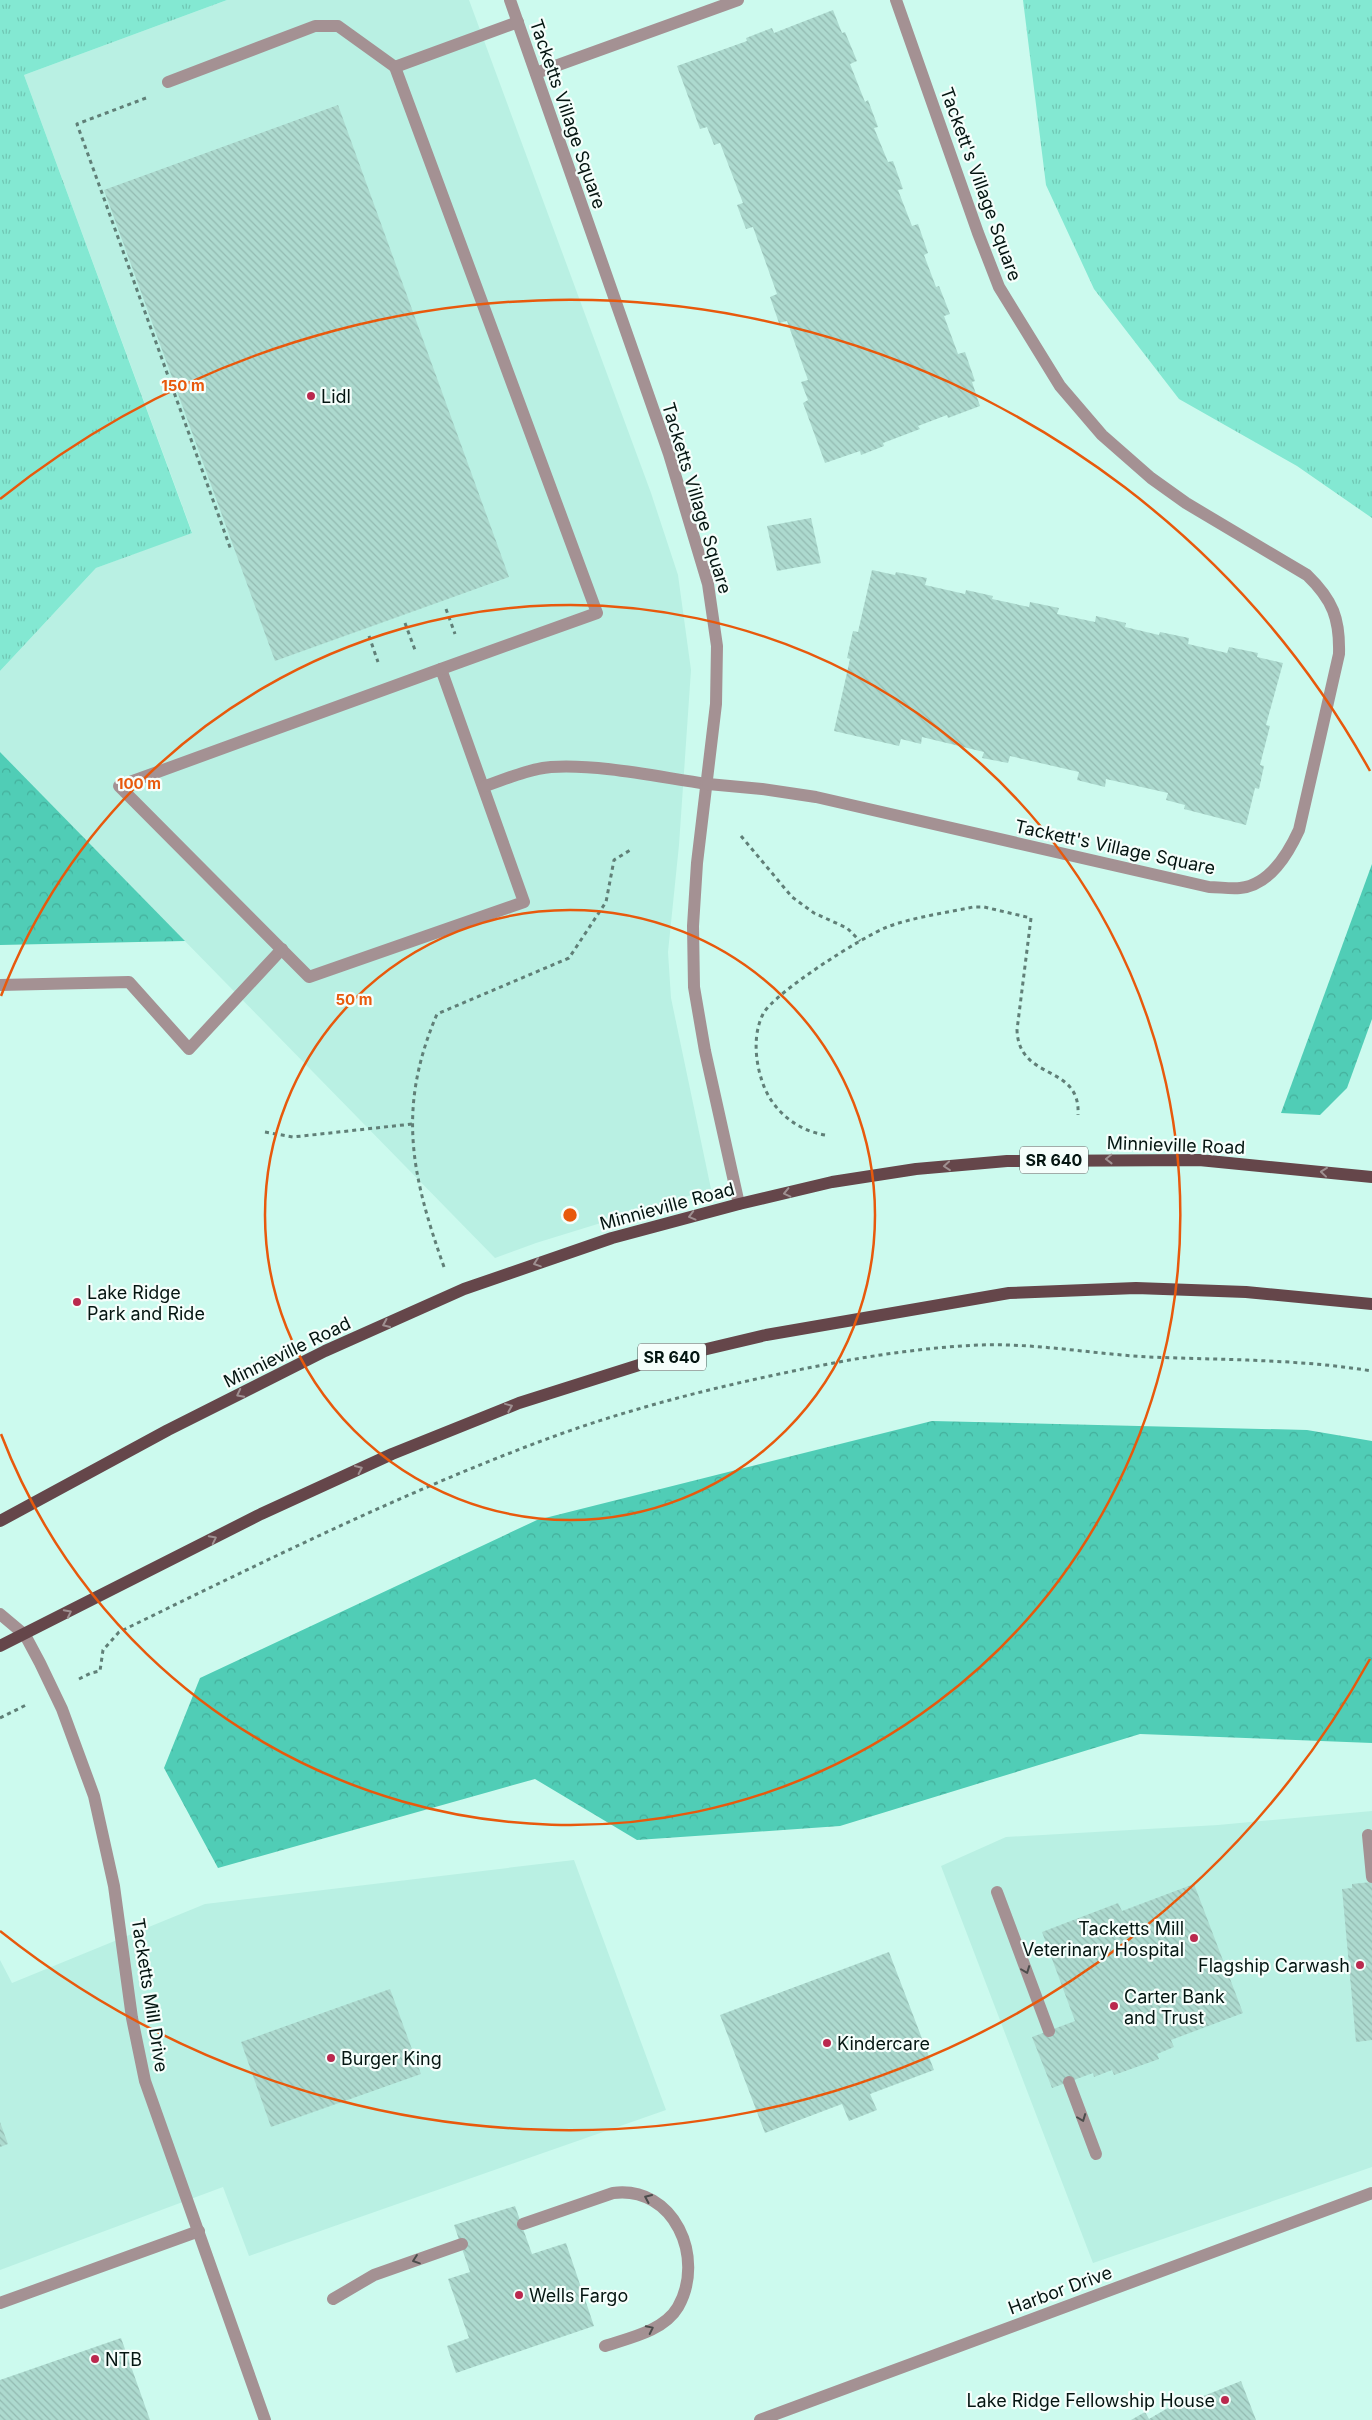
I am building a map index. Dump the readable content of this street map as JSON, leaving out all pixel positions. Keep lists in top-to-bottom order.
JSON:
{
  "streets": {
    "main road": ["Minnieville Road", "SR 640"],
    "street": [
      "Tacketts Village Square",
      "Tackett's Village Square",
      "Tacketts Mill Drive",
      "Harbor Drive"
    ]
  },
  "crossings": [
    ["Tacketts Village Square", "Tackett's Village Square"],
    ["Tacketts Village Square", "Minnieville Road"],
    ["SR 640", "Tacketts Mill Drive"]
  ],
  "one_way": ["Minnieville Road"],
  "places": [
    "Lidl",
    "Lake Ridge Park and Ride",
    "Tacketts Mill Veterinary Hospital",
    "Flagship Carwash",
    "Carter Bank and Trust",
    "Kindercare",
    "Burger King",
    "Wells Fargo",
    "NTB",
    "Lake Ridge Fellowship House"
  ],
  "rings": ["150 m", "100 m", "50 m"]
}
